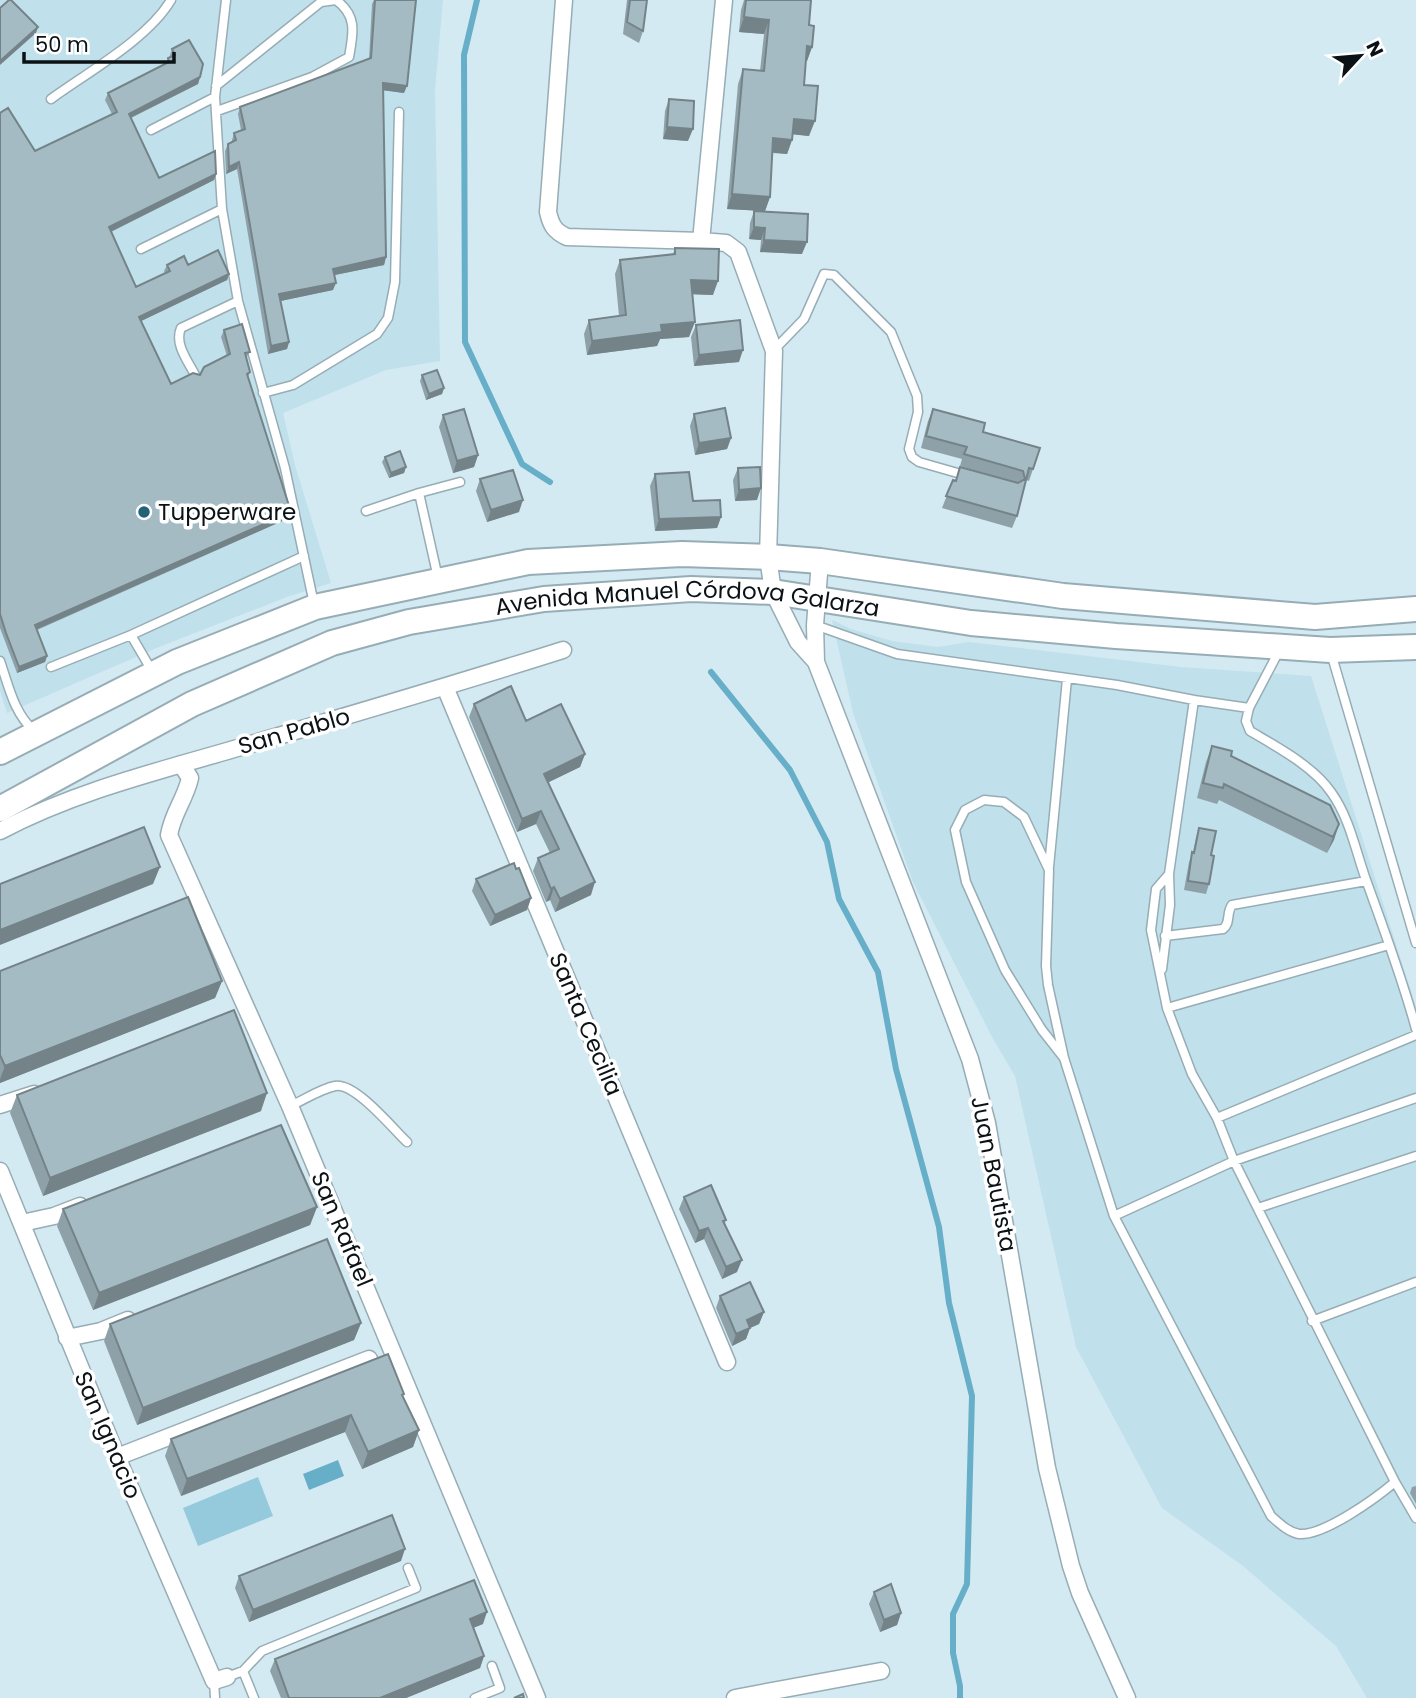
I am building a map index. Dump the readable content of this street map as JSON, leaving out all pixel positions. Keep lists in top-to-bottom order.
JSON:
{
  "streets": {
    "main road": ["Avenida Manuel Córdova Galarza"],
    "street": [
      "San Pablo",
      "Santa Cecilia",
      "Juan Bautista",
      "San Rafael",
      "San Ignacio"
    ]
  },
  "crossings": [
    ["Avenida Manuel Córdova Galarza", "San Pablo"],
    ["Avenida Manuel Córdova Galarza", "Juan Bautista"],
    ["San Pablo", "Santa Cecilia"],
    ["San Pablo", "San Rafael"]
  ],
  "places": ["Tupperware"],
  "scale_bar": "50 m",
  "north": "top right"
}
